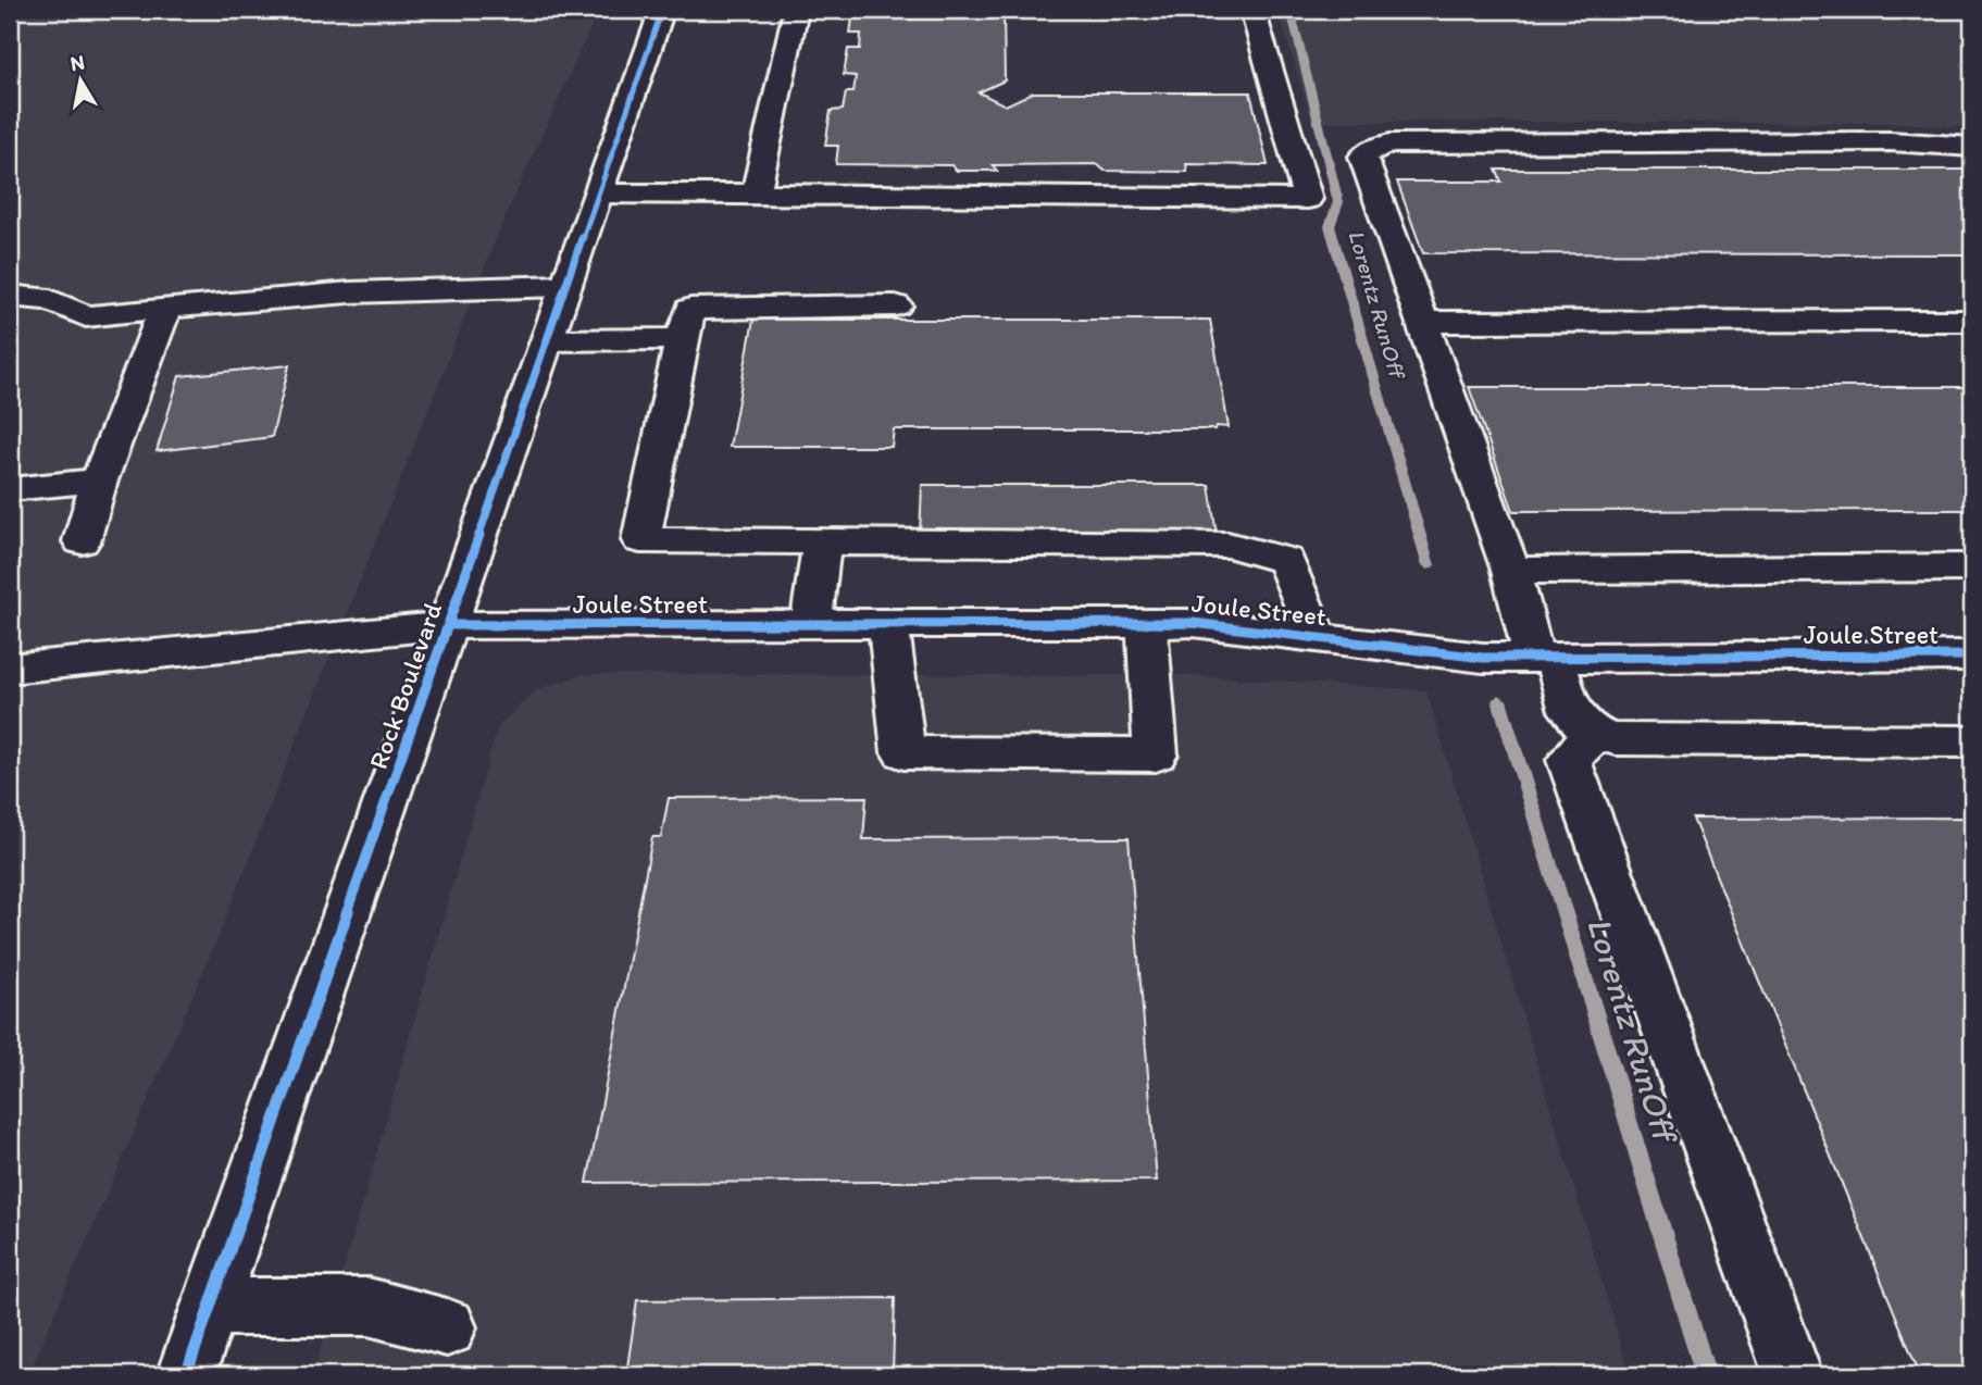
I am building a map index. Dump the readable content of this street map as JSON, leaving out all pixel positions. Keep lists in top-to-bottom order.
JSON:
{
  "streets": {
    "main road": ["Joule Street", "Rock Boulevard"]
  },
  "crossings": [
    ["Joule Street", "Rock Boulevard"]
  ],
  "water": ["Lorentz RunOff"],
  "north": "top"
}
